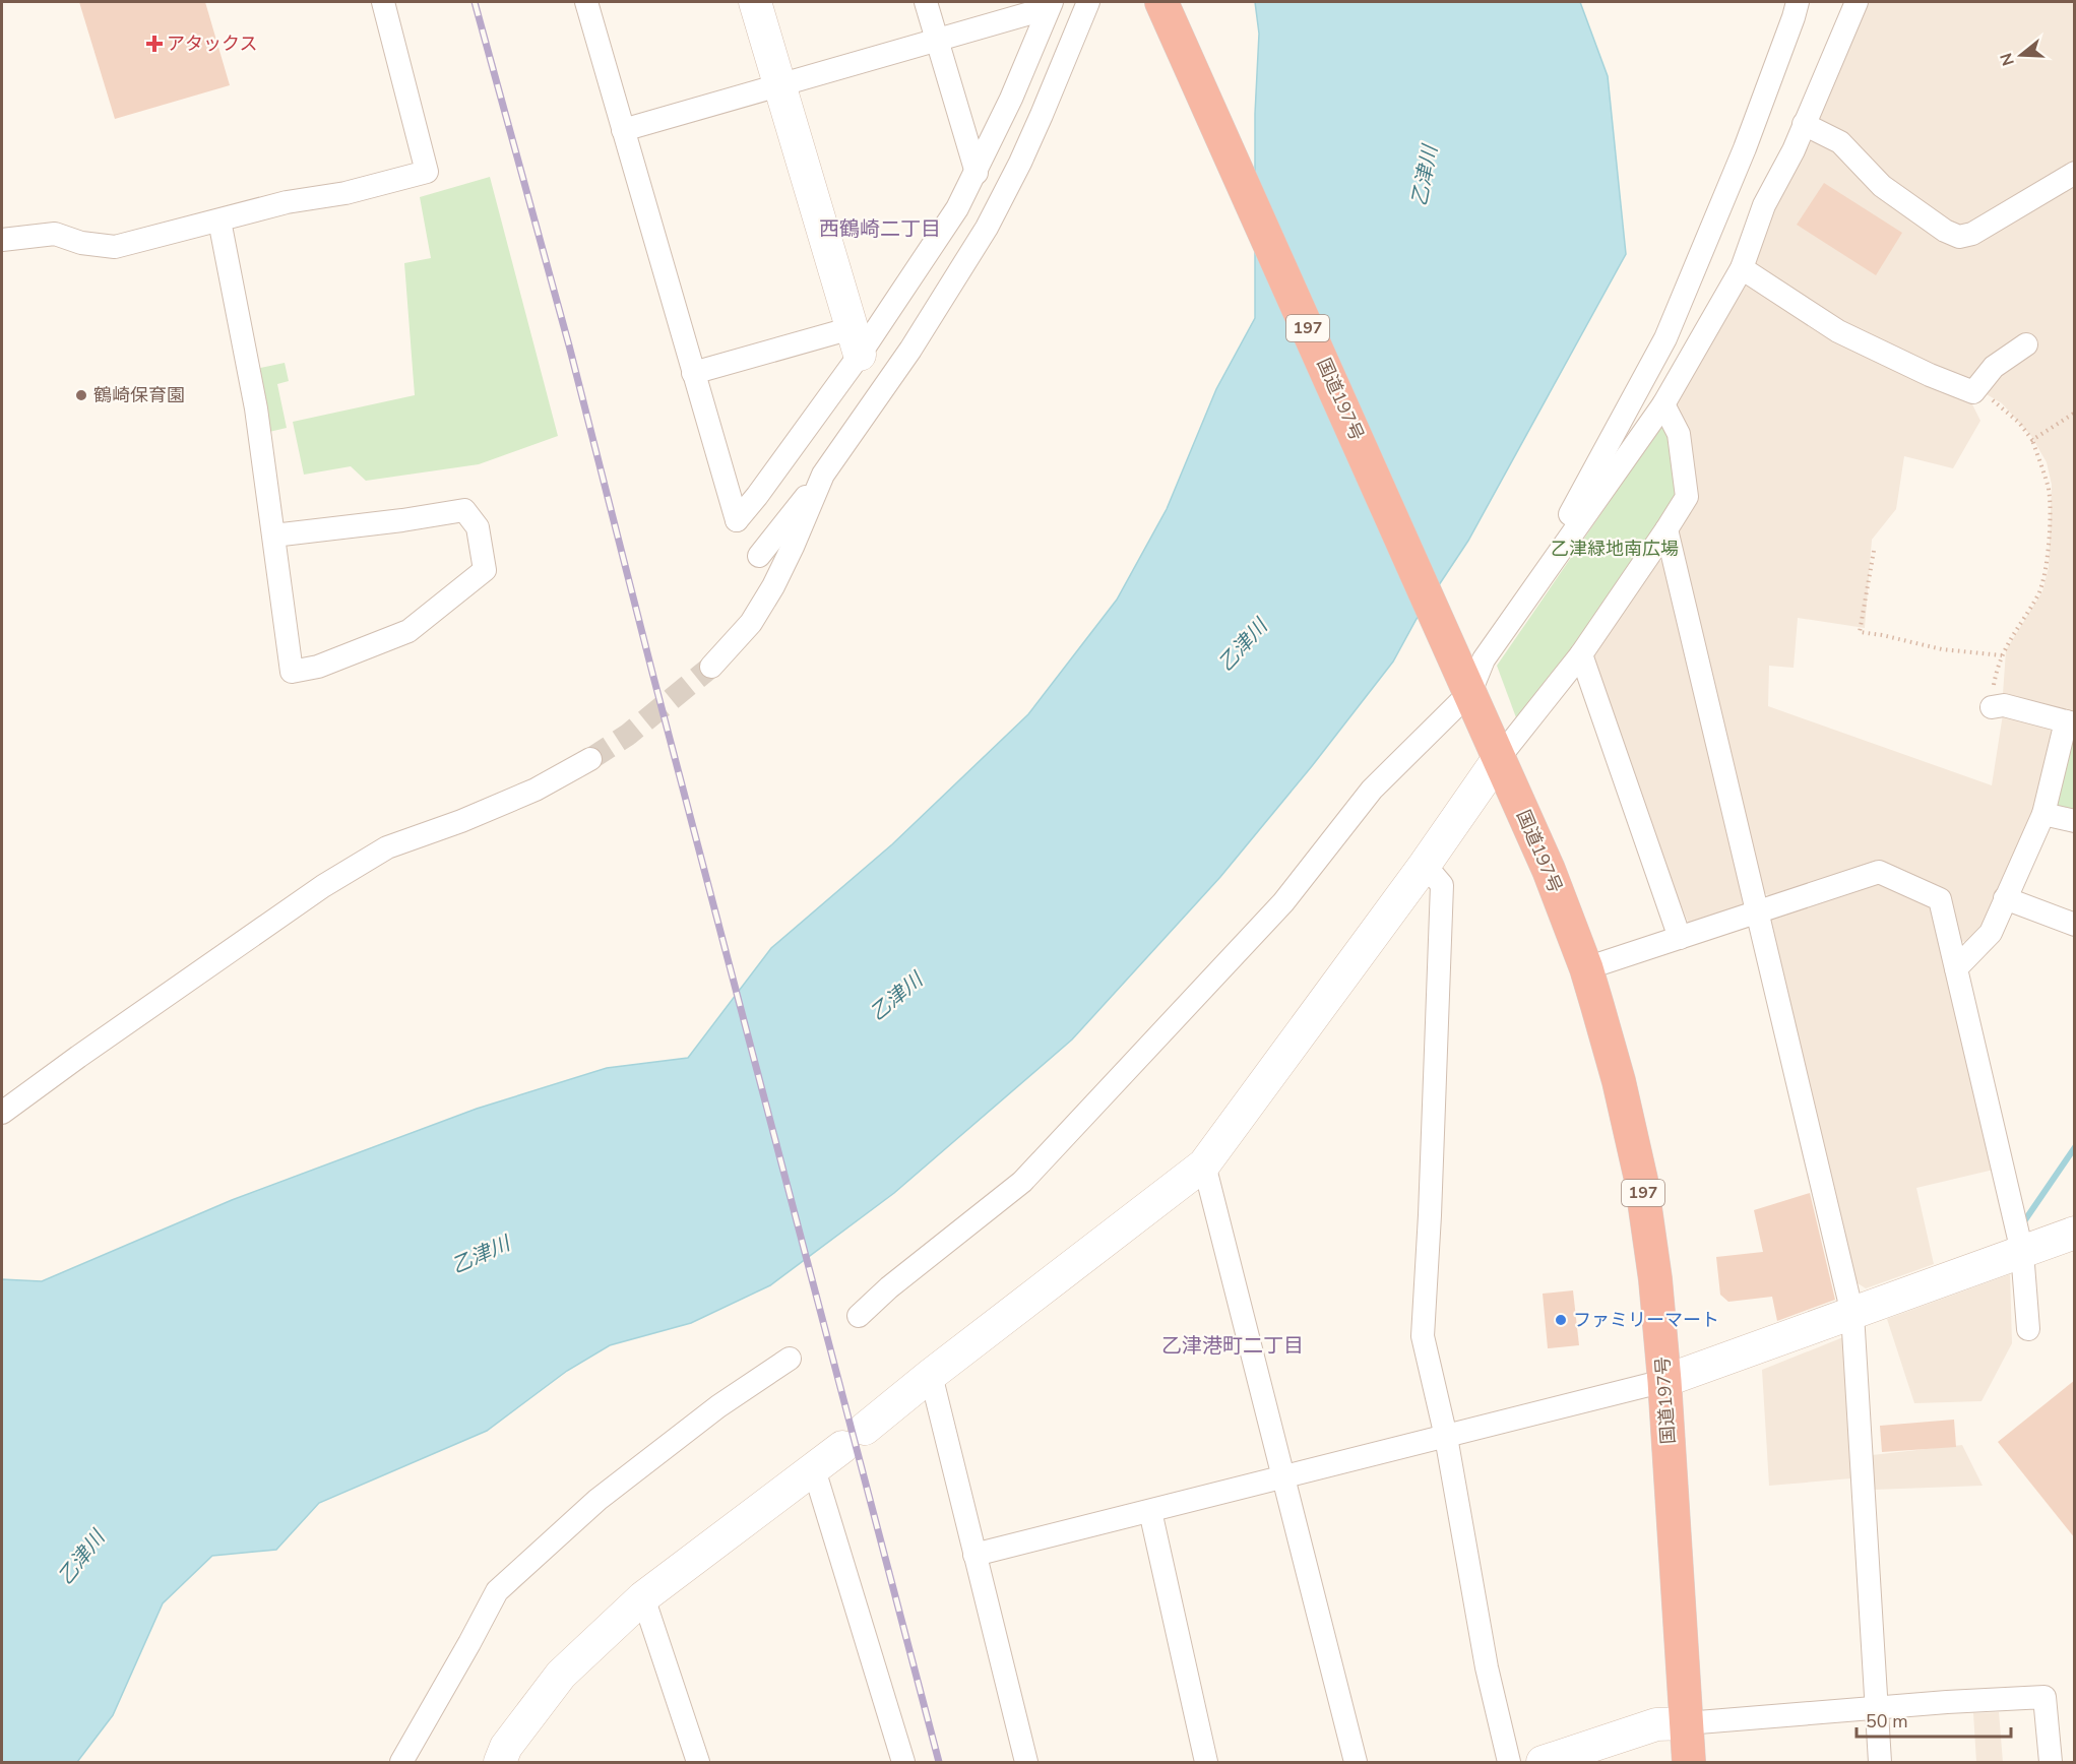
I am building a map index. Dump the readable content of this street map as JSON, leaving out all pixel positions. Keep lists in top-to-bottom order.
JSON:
{
  "streets": {
    "highway": ["197", "国道197号"]
  },
  "districts": ["西鶴崎二丁目", "乙津港町二丁目"],
  "water": ["乙津川"],
  "parks": ["乙津緑地南広場"],
  "places": {
    "health": ["アタックス"],
    "other": ["鶴崎保育園", "ファミリーマート"]
  },
  "scale_bar": "50 m",
  "north": "left"
}
